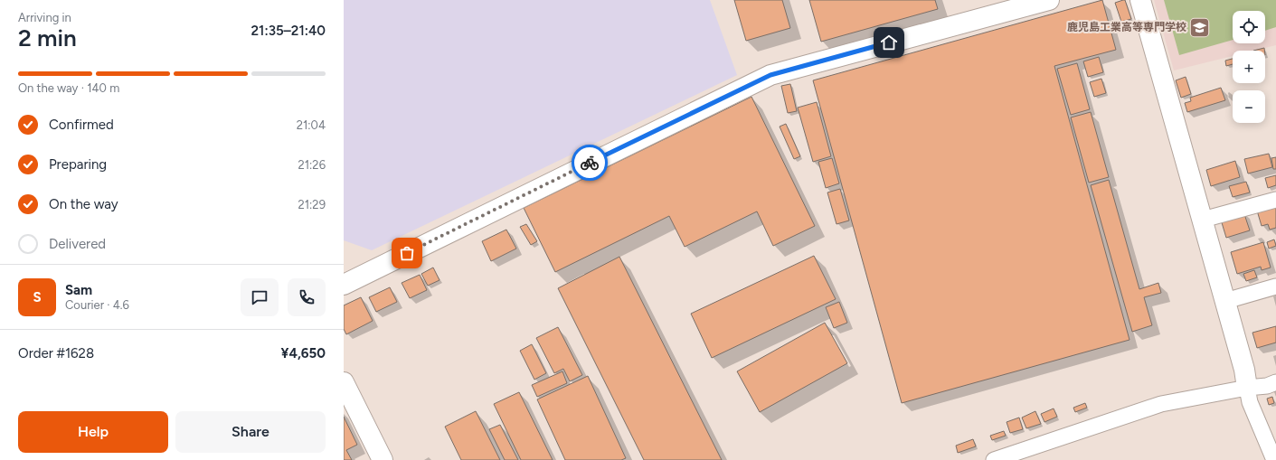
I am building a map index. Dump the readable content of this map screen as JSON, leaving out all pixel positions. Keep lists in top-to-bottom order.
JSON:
{
  "places": {
    "school or university": ["鹿児島工業高等専門学校"]
  },
  "page": {
    "heading": ["2 min", "Arriving in", "21:35–21:40"],
    "panel": [
      "Sam",
      "Courier · 4.6",
      "Order #1628",
      "¥4,650"
    ],
    "map_buttons": ["+", "−"],
    "bar": "On the way · 140 m",
    "list": [
      ["Confirmed", "21:04"],
      ["Preparing", "21:26"],
      ["On the way", "21:29"],
      "Delivered"
    ],
    "round": "S",
    "buttons": ["Help", "Share"]
  }
}
